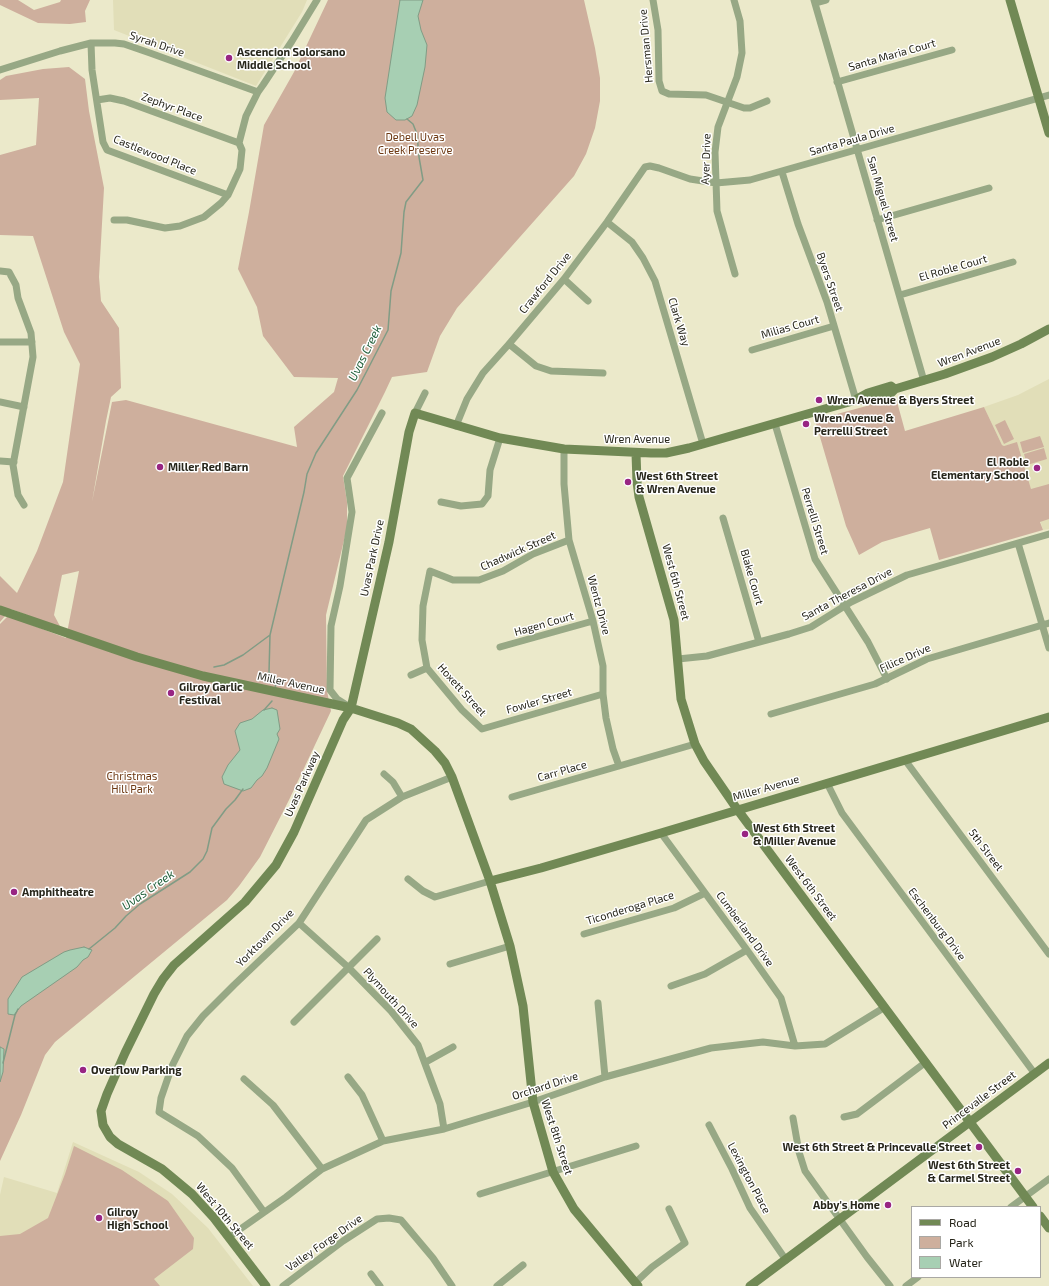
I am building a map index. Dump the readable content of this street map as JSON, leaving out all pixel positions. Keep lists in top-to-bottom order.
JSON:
{
  "streets": {
    "street": [
      "Syrah Drive",
      "Hersman Drive",
      "Santa Maria Court",
      "Zephyr Place",
      "Santa Paula Drive",
      "Castlewood Place",
      "Ayer Drive",
      "San Miguel Street",
      "El Roble Court",
      "Byers Street",
      "Crawford Drive",
      "Clark Way",
      "Milias Court",
      "Wren Avenue",
      "Perrelli Street",
      "Chadwick Street",
      "Uvas Park Drive",
      "Blake Court",
      "West 6th Street",
      "Santa Theresa Drive",
      "Wentz Drive",
      "Hagen Court",
      "Filice Drive",
      "Miller Avenue",
      "Hoxett Street",
      "Fowler Street",
      "Carr Place",
      "Uvas Parkway",
      "5th Street",
      "Ticonderoga Place",
      "Eschenburg Drive",
      "Cumberland Drive",
      "Yorktown Drive",
      "Plymouth Drive",
      "Orchard Drive",
      "Princevalle Street",
      "West 8th Street",
      "Lexington Place",
      "West 10th Street",
      "Valley Forge Drive"
    ]
  },
  "crossings": [
    ["Syrah Drive", "Castlewood Place"],
    ["Hersman Drive", "Ayer Drive"],
    ["Santa Maria Court", "San Miguel Street"],
    ["Zephyr Place", "Castlewood Place"],
    ["Santa Paula Drive", "Ayer Drive"],
    ["Santa Paula Drive", "San Miguel Street"],
    ["Santa Paula Drive", "Byers Street"],
    ["Santa Paula Drive", "Crawford Drive"],
    ["San Miguel Street", "El Roble Court"],
    ["San Miguel Street", "Wren Avenue"],
    ["Byers Street", "Milias Court"],
    ["Byers Street", "Wren Avenue"],
    ["Crawford Drive", "Clark Way"],
    ["Crawford Drive", "Wren Avenue"],
    ["Clark Way", "Wren Avenue"],
    ["Wren Avenue", "Perrelli Street"],
    ["Wren Avenue", "Uvas Park Drive"],
    ["Wren Avenue", "West 6th Street"],
    ["Wren Avenue", "Wentz Drive"],
    ["Perrelli Street", "Santa Theresa Drive"],
    ["Perrelli Street", "Filice Drive"],
    ["Chadwick Street", "Wentz Drive"],
    ["Chadwick Street", "Hoxett Street"],
    ["Uvas Park Drive", "Miller Avenue"],
    ["Uvas Park Drive", "Uvas Parkway"],
    ["Blake Court", "Santa Theresa Drive"],
    ["West 6th Street", "Santa Theresa Drive"],
    ["West 6th Street", "Miller Avenue"],
    ["West 6th Street", "Carr Place"],
    ["West 6th Street", "Orchard Drive"],
    ["West 6th Street", "Princevalle Street"],
    ["Wentz Drive", "Hagen Court"],
    ["Wentz Drive", "Fowler Street"],
    ["Wentz Drive", "Carr Place"],
    ["Miller Avenue", "Uvas Parkway"],
    ["Miller Avenue", "5th Street"],
    ["Miller Avenue", "Eschenburg Drive"],
    ["Miller Avenue", "Cumberland Drive"],
    ["Miller Avenue", "Yorktown Drive"],
    ["Miller Avenue", "West 8th Street"],
    ["Hoxett Street", "Fowler Street"],
    ["Uvas Parkway", "West 10th Street"],
    ["Ticonderoga Place", "Cumberland Drive"],
    ["Eschenburg Drive", "Princevalle Street"],
    ["Cumberland Drive", "Orchard Drive"],
    ["Yorktown Drive", "Plymouth Drive"],
    ["Yorktown Drive", "Orchard Drive"],
    ["Plymouth Drive", "Orchard Drive"],
    ["Orchard Drive", "West 8th Street"],
    ["Orchard Drive", "West 10th Street"],
    ["Princevalle Street", "Lexington Place"]
  ],
  "water": ["Uvas Creek"],
  "parks": ["Debell Uvas Creek Preserve", "Christmas Hill Park"],
  "places": [
    "Ascencion Solorsano Middle School",
    "Wren Avenue & Byers Street",
    "Wren Avenue & Perrelli Street",
    "Miller Red Barn",
    "El Roble Elementary School",
    "West 6th Street & Wren Avenue",
    "Gilroy Garlic Festival",
    "West 6th Street & Miller Avenue",
    "Amphitheatre",
    "Overflow Parking",
    "West 6th Street & Princevalle Street",
    "West 6th Street & Carmel Street",
    "Abby's Home",
    "Gilroy High School"
  ],
  "legend": ["Road", "Park", "Water"]
}
